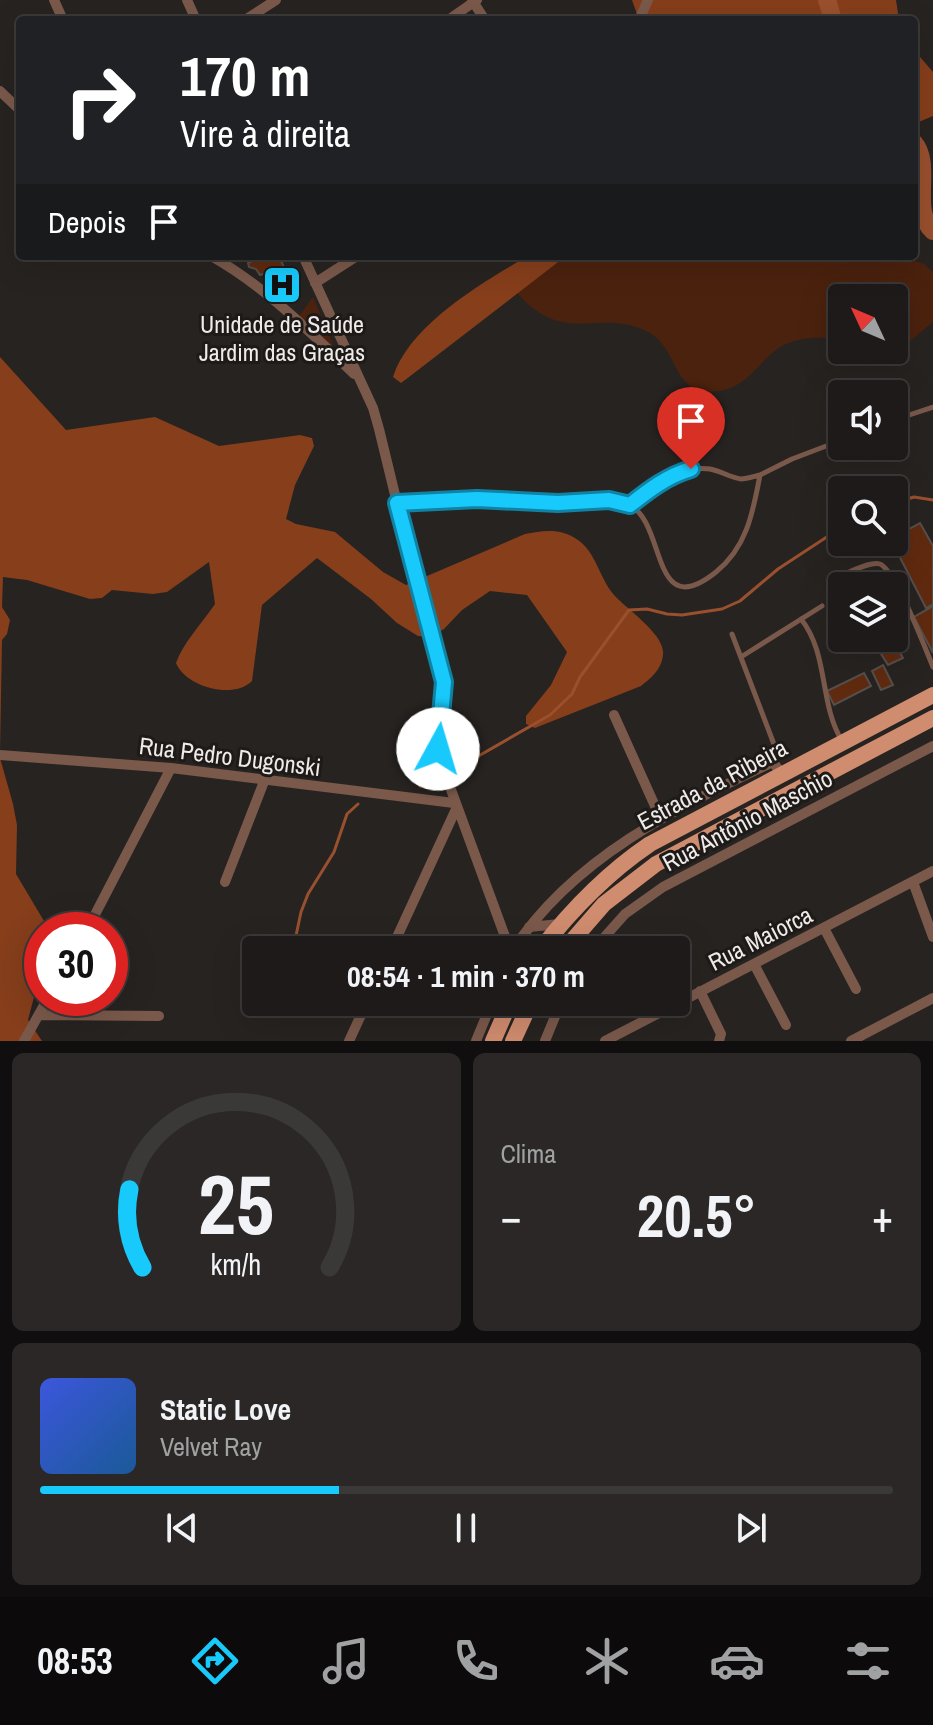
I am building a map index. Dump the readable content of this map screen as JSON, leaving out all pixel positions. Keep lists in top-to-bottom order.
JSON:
{
  "streets": {
    "main road": ["Estrada da Ribeira"],
    "street": ["Rua Pedro Dugonski", "Rua Antônio Maschio", "Rua Maiorca"]
  },
  "places": {
    "hospital": ["Unidade de Saúde Jardim das Graças"]
  },
  "north": "top left",
  "page": {
    "turn": ["170 m", "Vire à direita"],
    "then": "Depois",
    "limit": "30",
    "trip": "08:54 · 1 min · 370 m",
    "tile": "Clima",
    "heat": ["−", "20.5°", "+"],
    "song": ["Static Love", "Velvet Ray"],
    "tabs": "08:53",
    "gauge": ["25", "km/h"]
  }
}
